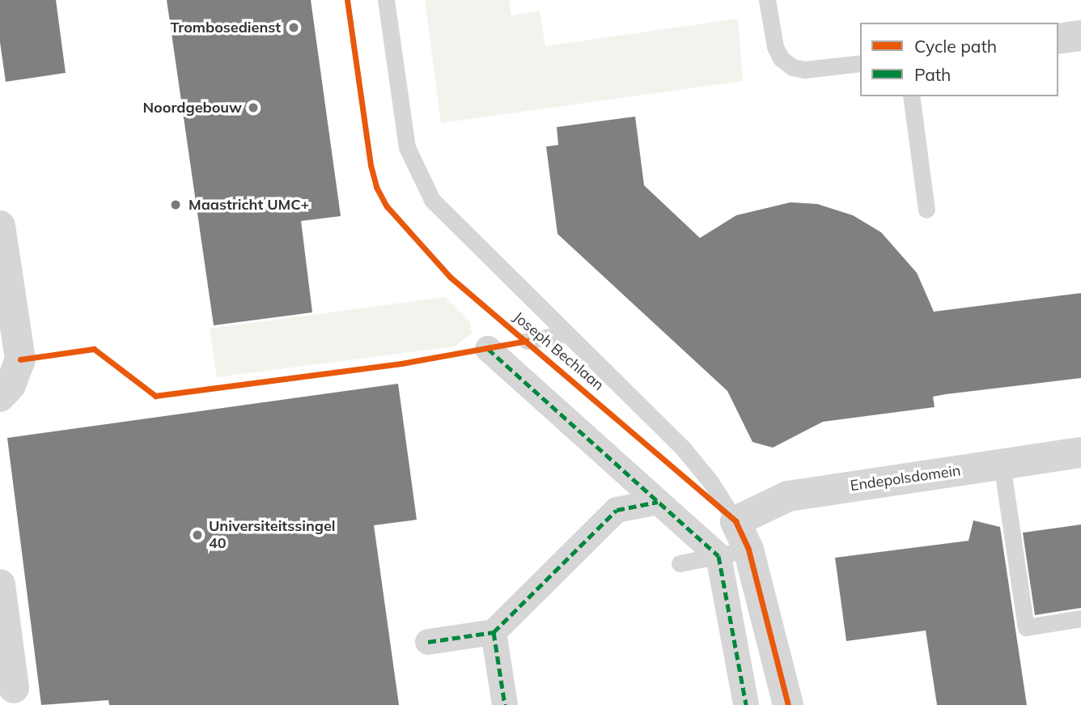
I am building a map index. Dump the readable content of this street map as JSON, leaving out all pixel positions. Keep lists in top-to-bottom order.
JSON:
{
  "streets": {
    "street": ["Joseph Bechlaan", "Endepolsdomein"]
  },
  "crossings": [
    ["Joseph Bechlaan", "Endepolsdomein"]
  ],
  "places": [
    "Trombosedienst",
    "Noordgebouw",
    "Maastricht UMC+",
    "Universiteitssingel 40"
  ],
  "legend": ["Cycle path", "Path"]
}
